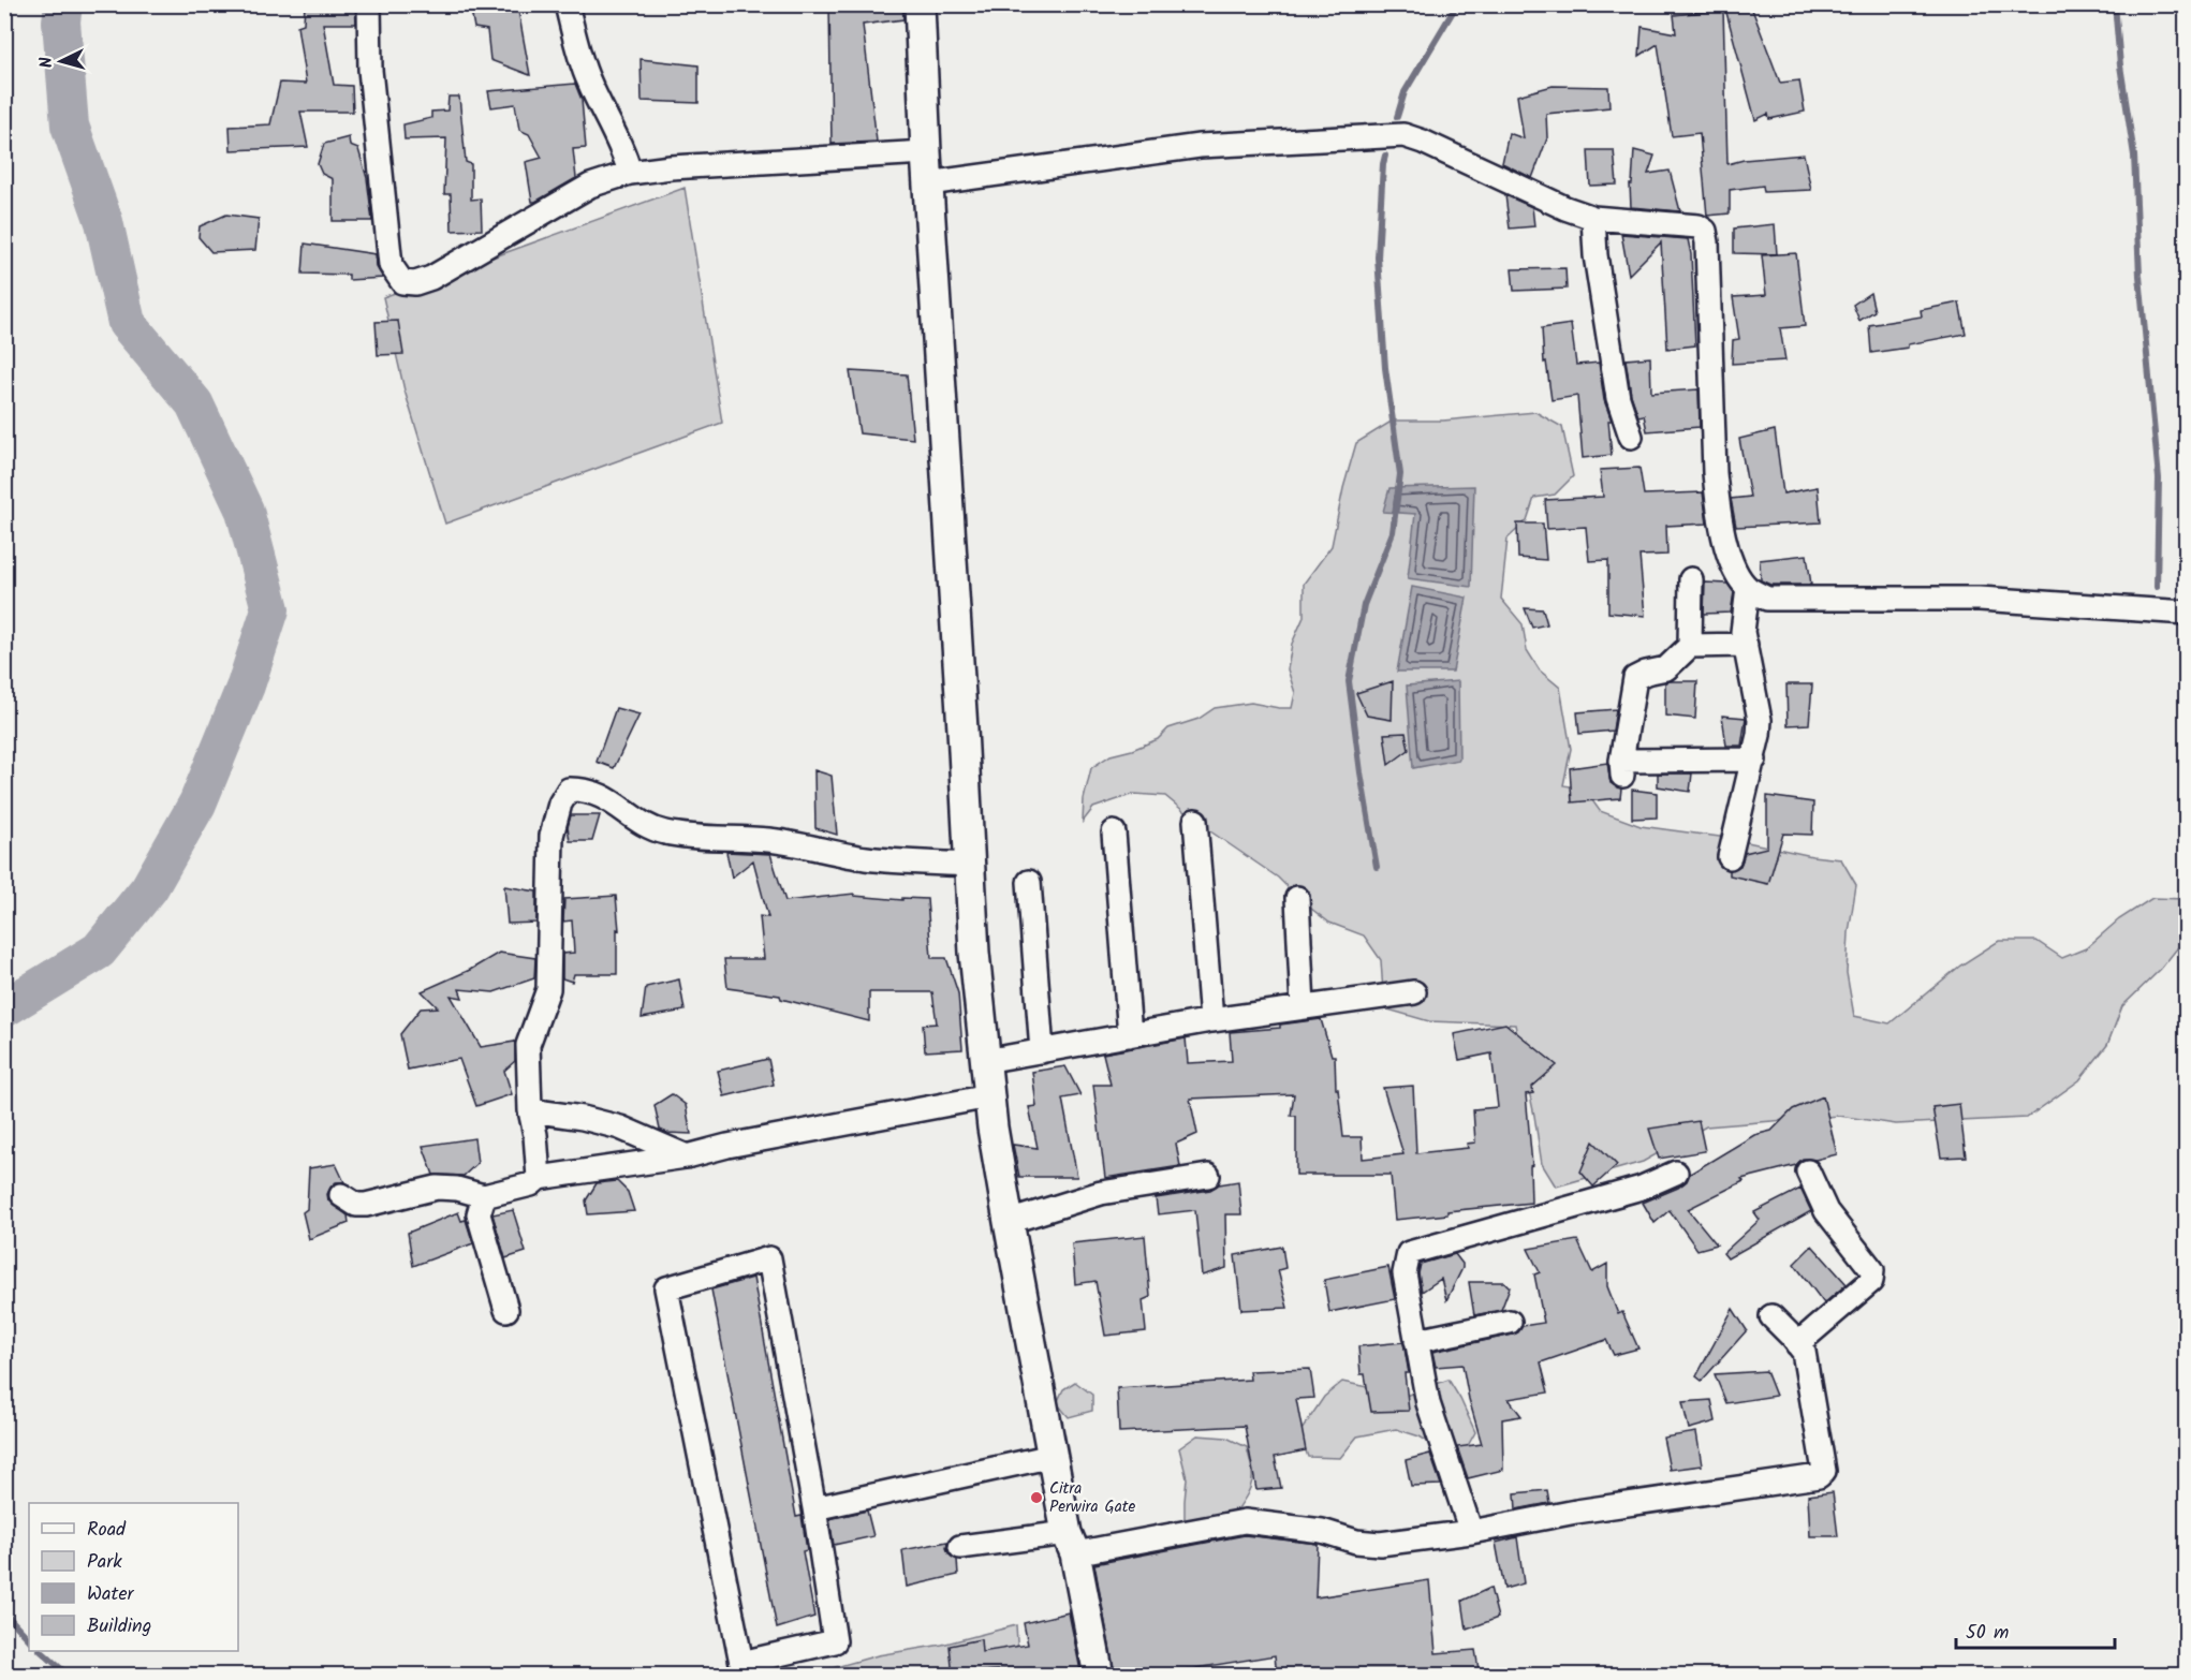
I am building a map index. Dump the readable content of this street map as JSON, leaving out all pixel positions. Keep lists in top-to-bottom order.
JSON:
{
  "places": ["Citra Perwira Gate"],
  "legend": [
    "Road",
    "Park",
    "Water",
    "Building"
  ],
  "scale_bar": "50 m",
  "north": "left"
}
